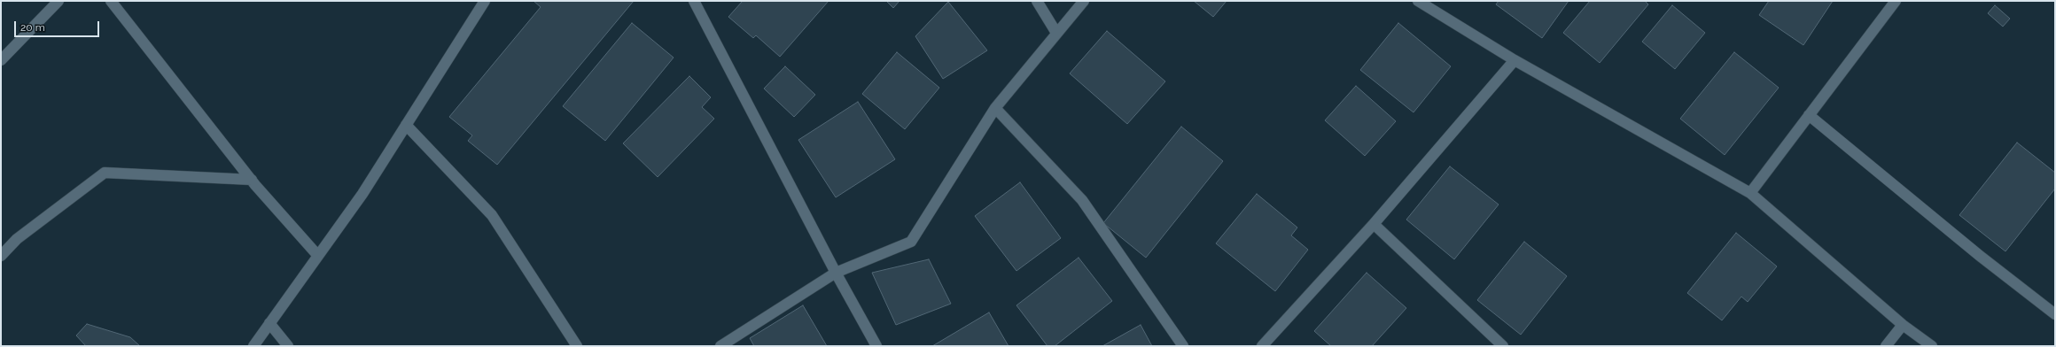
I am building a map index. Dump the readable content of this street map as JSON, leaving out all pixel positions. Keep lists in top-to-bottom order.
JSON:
{
  "scale_bar": "20 m"
}
